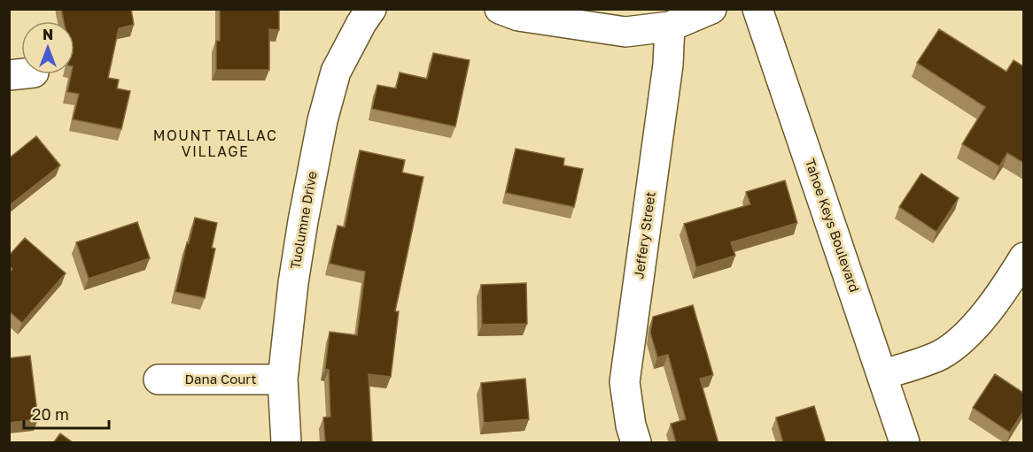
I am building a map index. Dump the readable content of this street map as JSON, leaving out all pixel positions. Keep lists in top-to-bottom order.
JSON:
{
  "streets": {
    "street": [
      "Tuolumne Drive",
      "Tahoe Keys Boulevard",
      "Jeffery Street",
      "Dana Court"
    ]
  },
  "crossings": [
    ["Tuolumne Drive", "Dana Court"]
  ],
  "districts": ["MOUNT TALLAC VILLAGE"],
  "scale_bar": "20 m",
  "north": "top"
}
